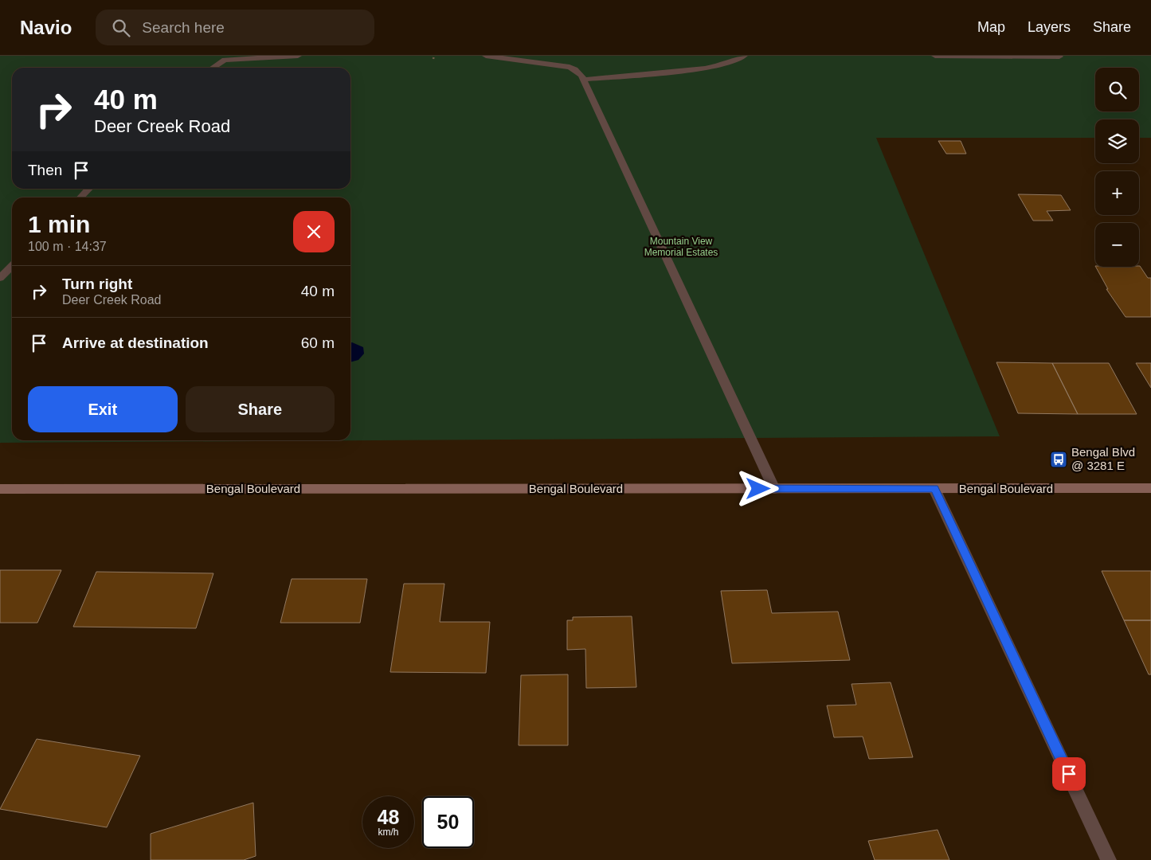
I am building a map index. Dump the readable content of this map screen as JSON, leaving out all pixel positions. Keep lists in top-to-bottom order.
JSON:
{
  "streets": {
    "main road": ["Bengal Boulevard"]
  },
  "parks": ["Mountain View Memorial Estates"],
  "places": {
    "bus stop": ["Bengal Blvd @ 3281 E"]
  },
  "page": {
    "header": "Navio",
    "search": "Search here",
    "nav": ["Map", "Layers", "Share"],
    "map_buttons": ["+", "−"],
    "turn": ["40 m", "Deer Creek Road"],
    "then": "Then",
    "heading": ["1 min", "100 m · 14:37"],
    "list": [
      {
        "name": "Turn right",
        "note": "Deer Creek Road",
        "value": "40 m"
      },
      {
        "name": "Arrive at destination",
        "value": "60 m"
      }
    ],
    "buttons": ["Exit", "Share"],
    "speed": "48 km/h",
    "limit": "50"
  }
}
